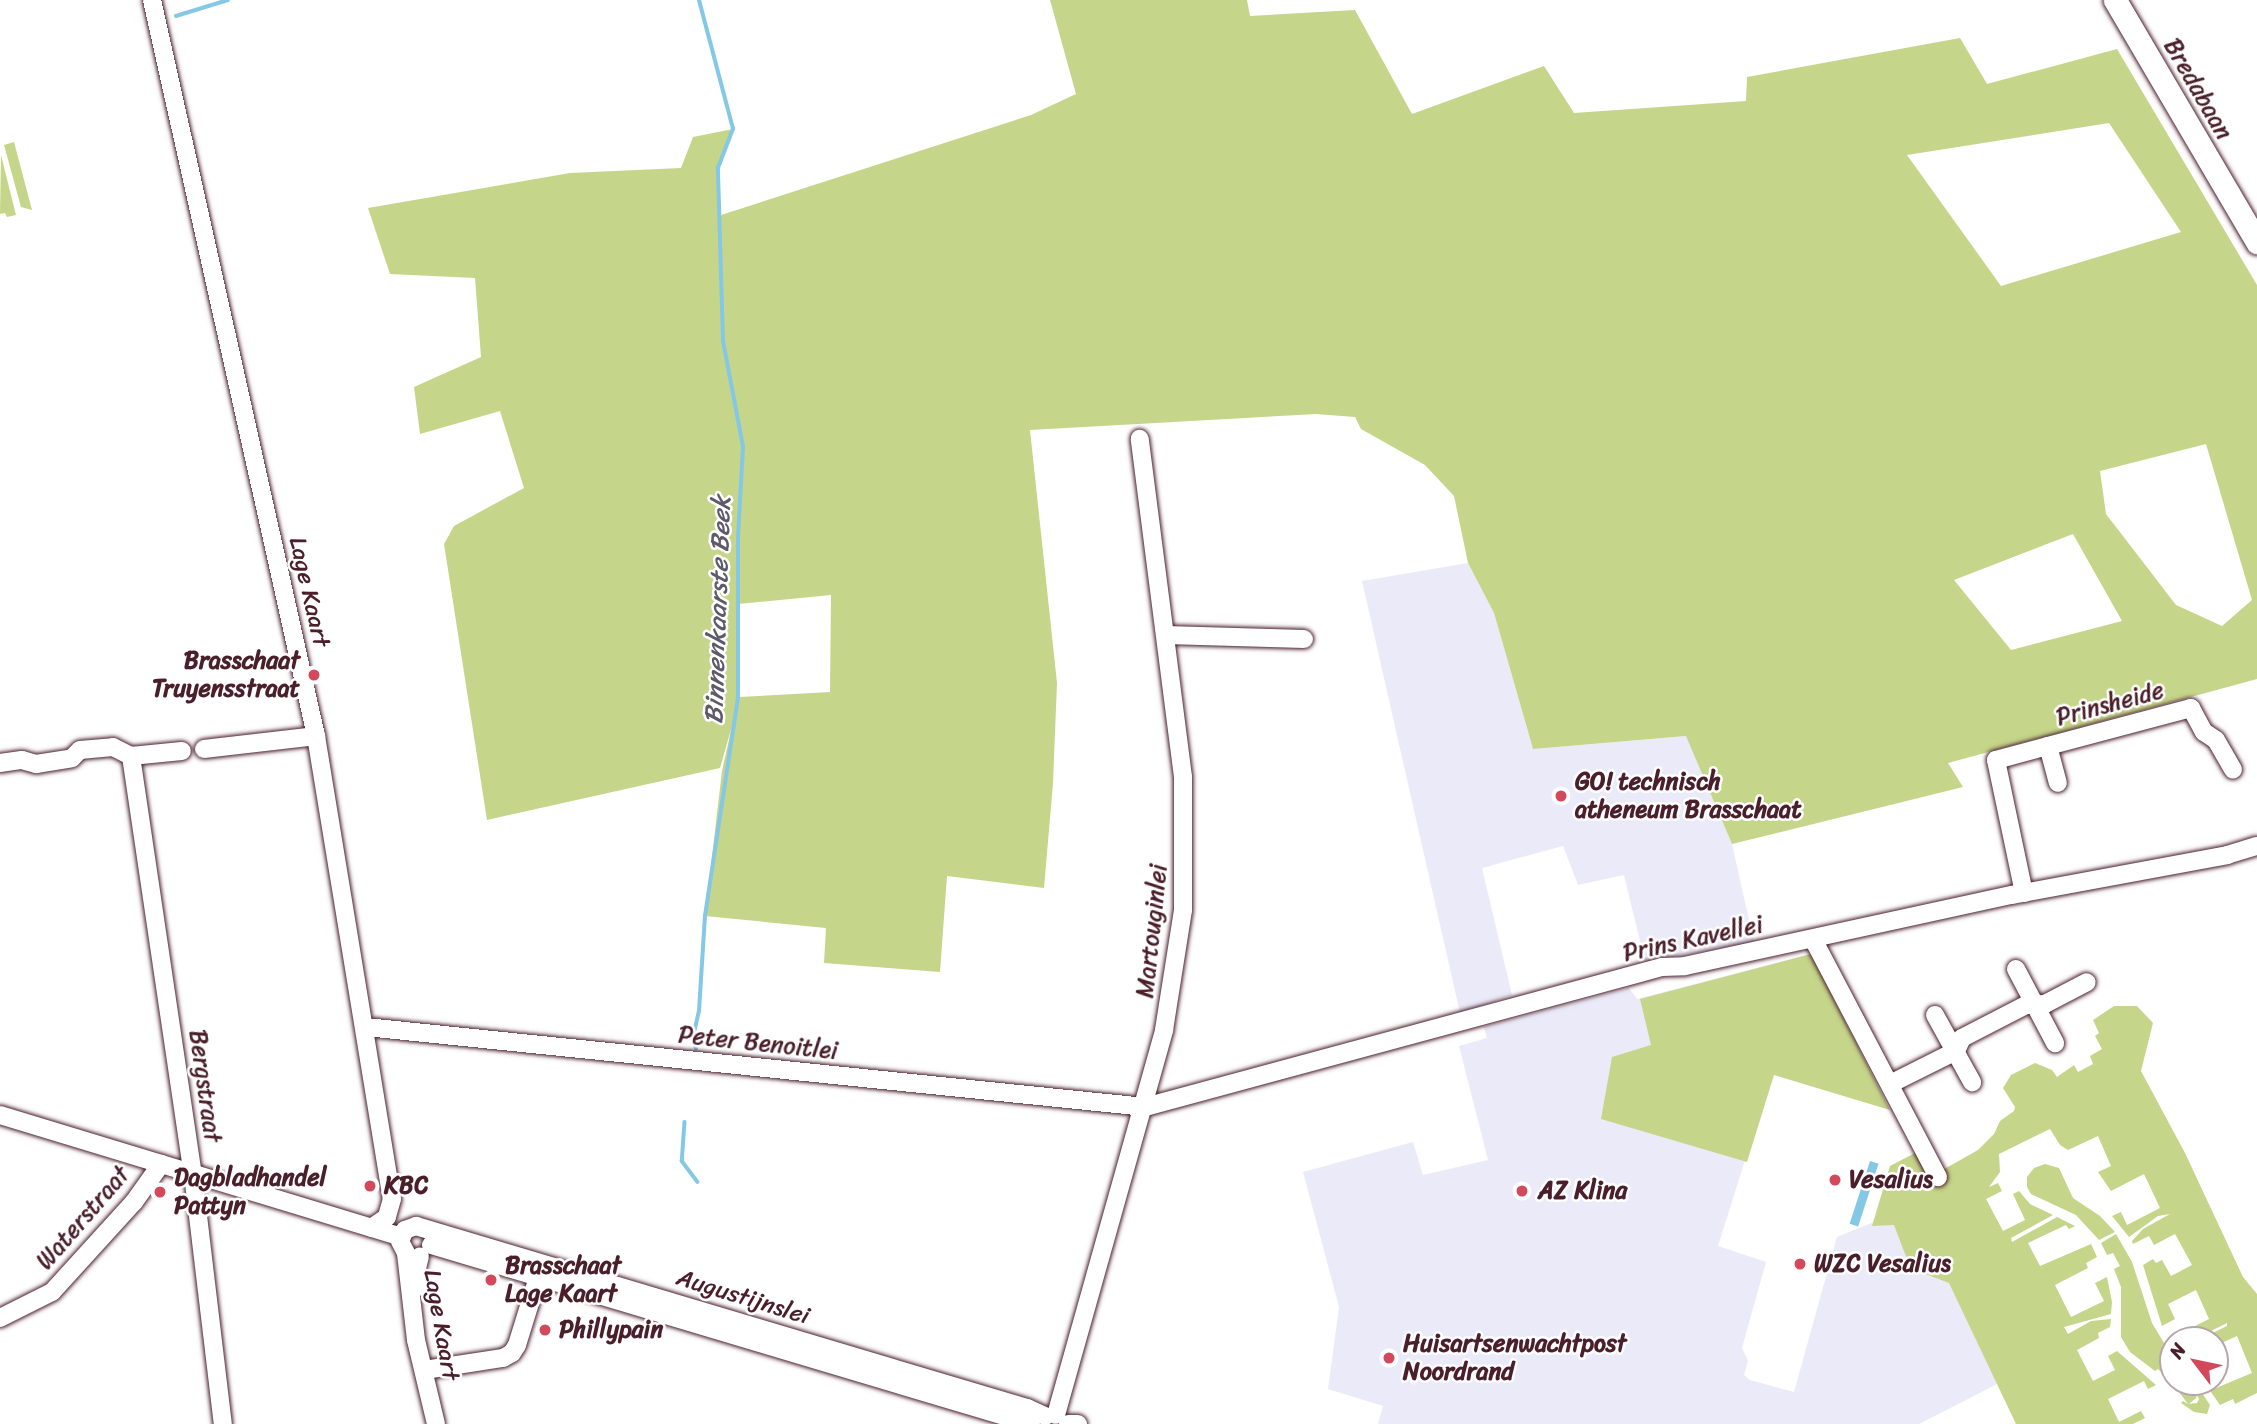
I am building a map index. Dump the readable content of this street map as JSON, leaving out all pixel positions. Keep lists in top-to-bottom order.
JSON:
{
  "streets": {
    "main road": ["Bredabaan"],
    "street": [
      "Lage Kaart",
      "Prinsheide",
      "Martouginlei",
      "Prins Kavellei",
      "Peter Benoitlei",
      "Bergstraat",
      "Waterstraat",
      "Augustijnslei"
    ]
  },
  "crossings": [
    ["Lage Kaart", "Peter Benoitlei"],
    ["Lage Kaart", "Augustijnslei"],
    ["Prinsheide", "Prins Kavellei"],
    ["Martouginlei", "Prins Kavellei"],
    ["Martouginlei", "Peter Benoitlei"],
    ["Martouginlei", "Augustijnslei"],
    ["Prins Kavellei", "Peter Benoitlei"]
  ],
  "water": ["Binnenkaarste Beek"],
  "places": [
    "Brasschaat Truyensstraat",
    "GO! technisch atheneum Brasschaat",
    "Vesalius",
    "KBC",
    "AZ Klina",
    "Dagbladhandel Pattyn",
    "WZC Vesalius",
    "Brasschaat Lage Kaart",
    "Phillypain",
    "Huisartsenwachtpost Noordrand"
  ],
  "north": "top left"
}
